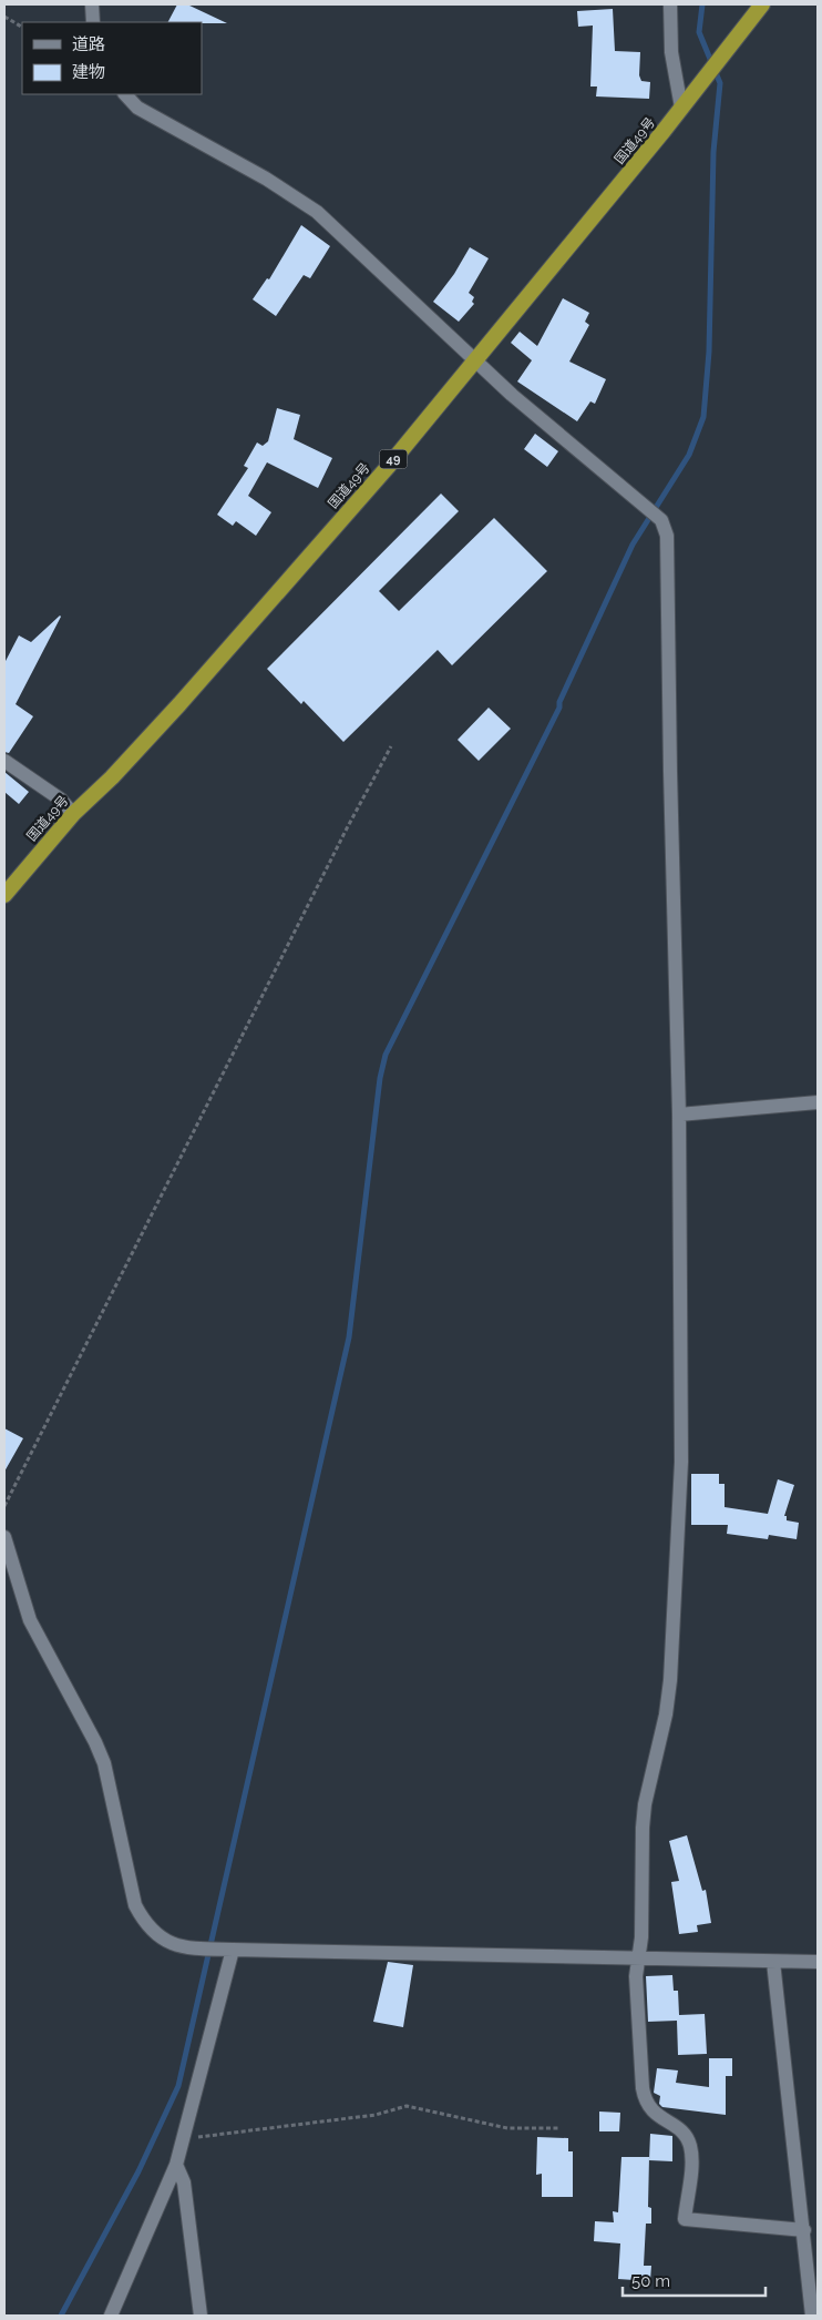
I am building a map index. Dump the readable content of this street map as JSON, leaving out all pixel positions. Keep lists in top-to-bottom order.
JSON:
{
  "streets": {
    "highway": ["国道49号", "49"]
  },
  "legend": ["道路", "建物"],
  "scale_bar": "50 m"
}
